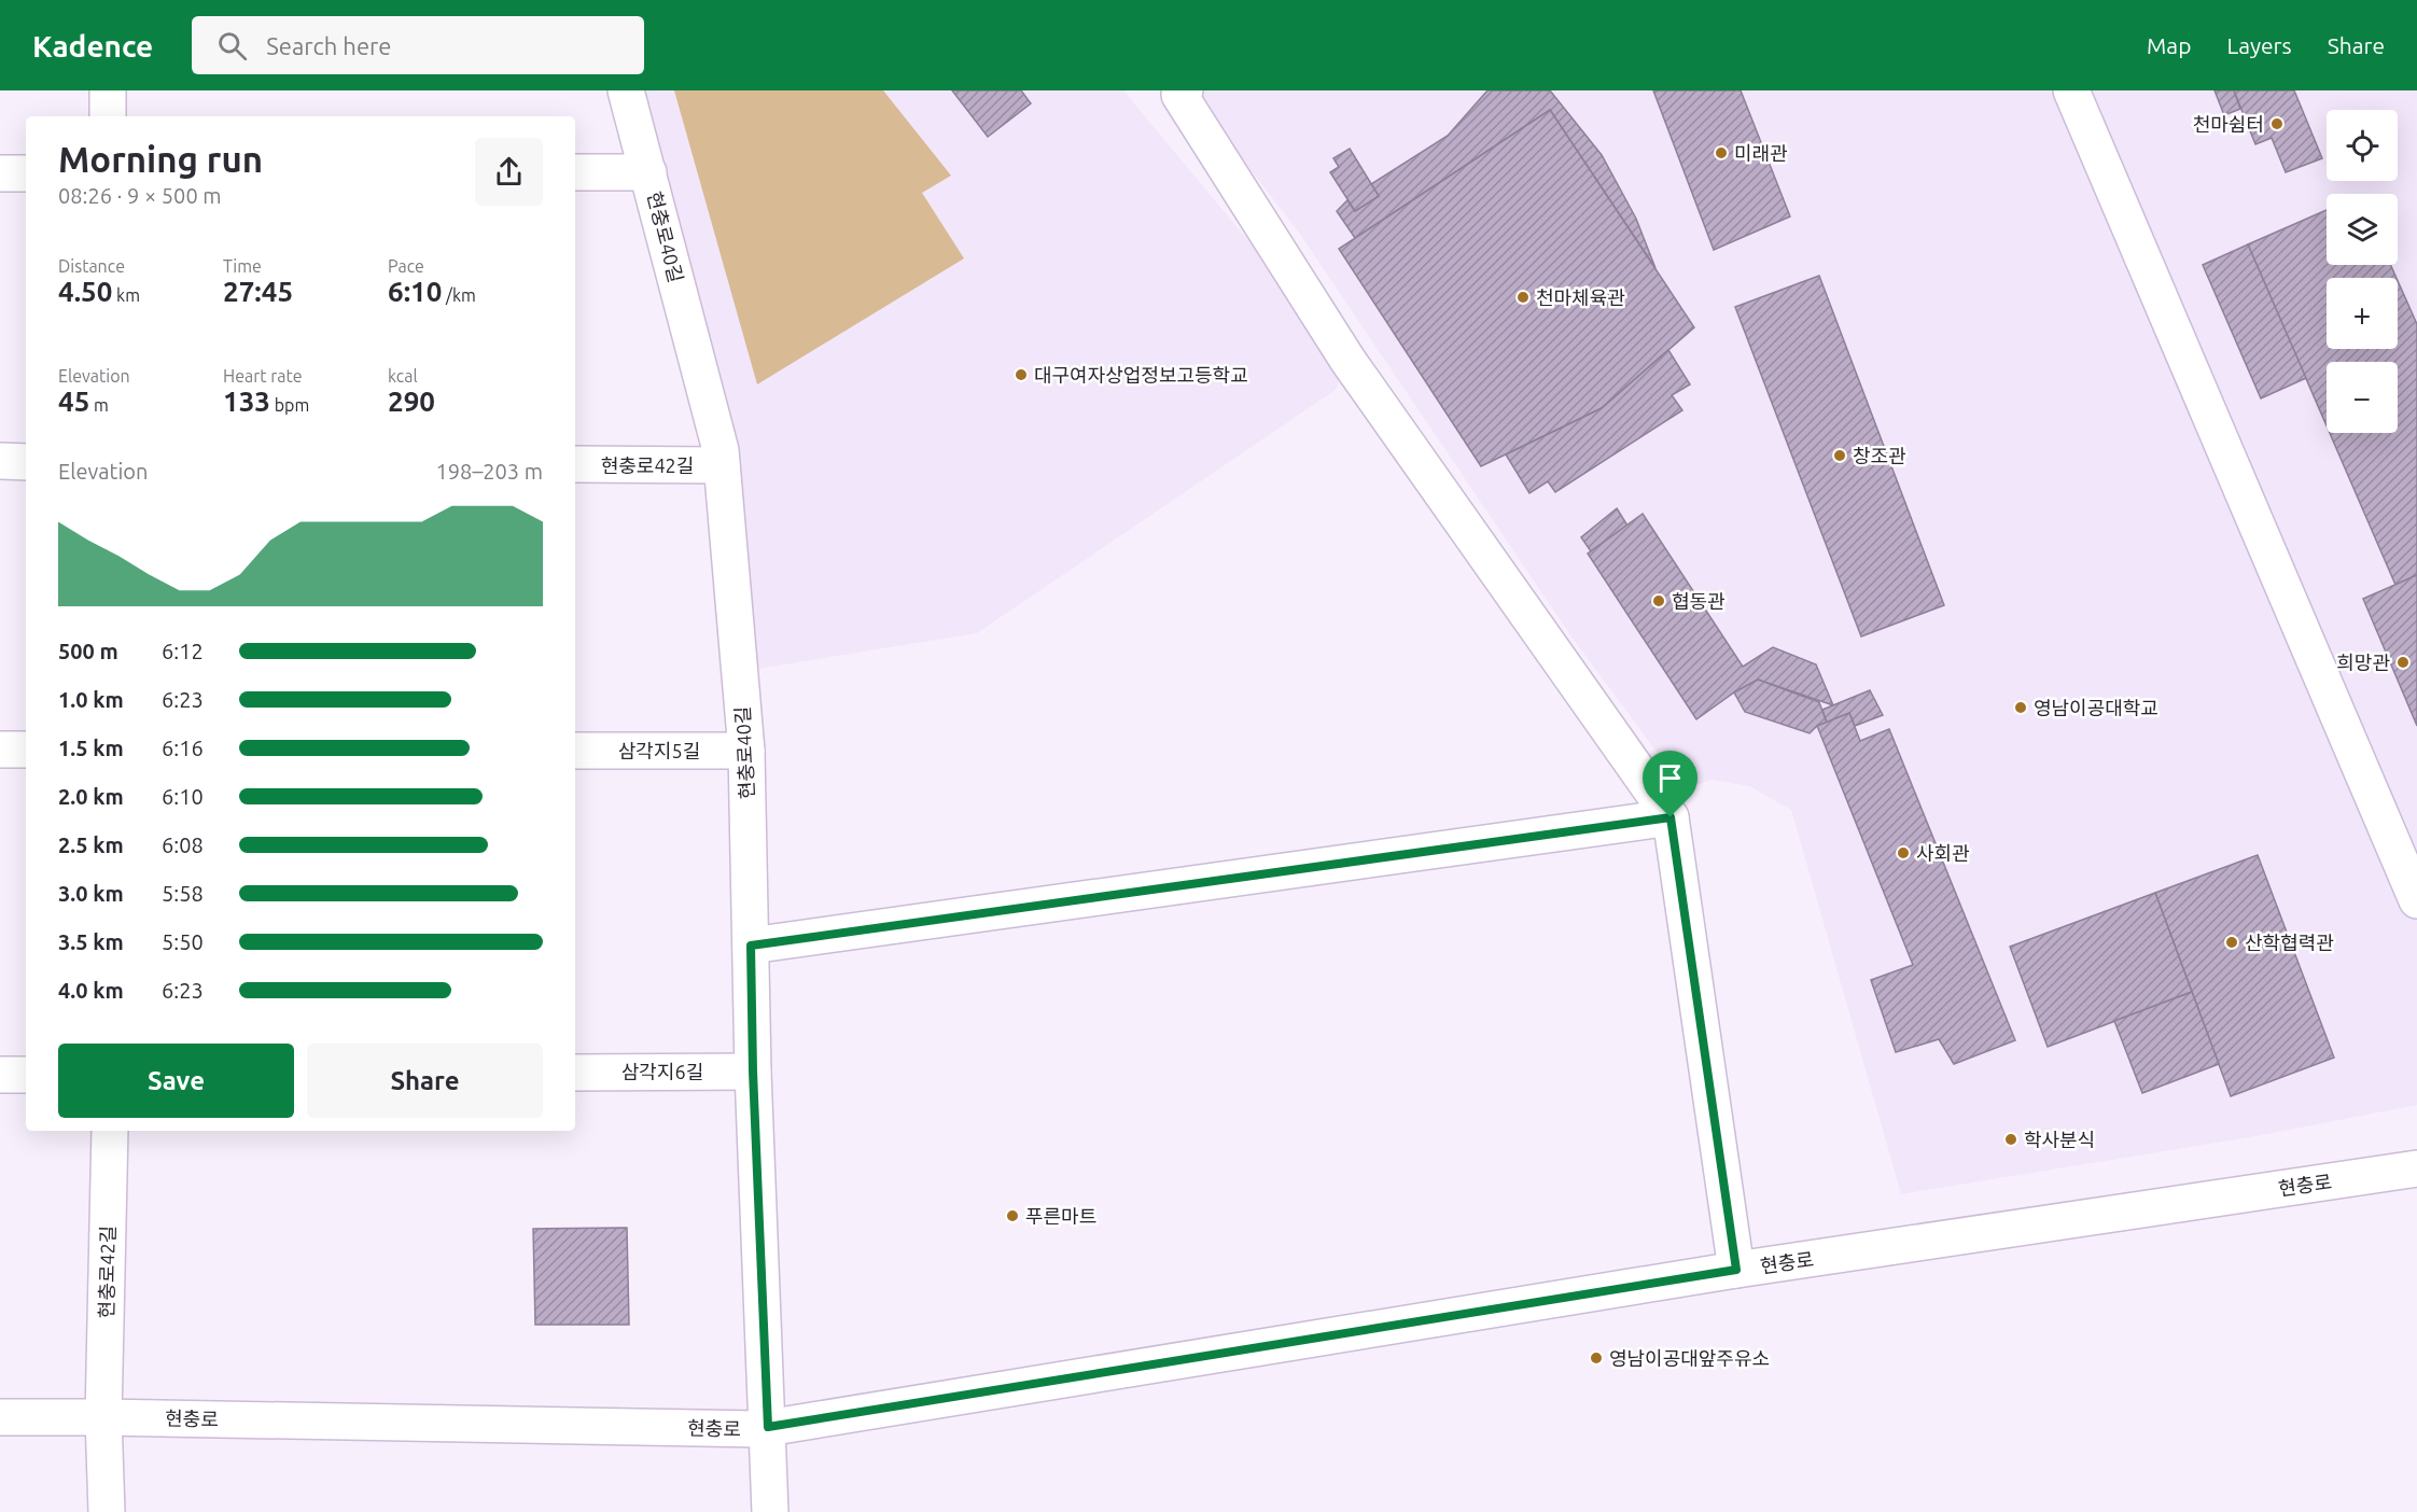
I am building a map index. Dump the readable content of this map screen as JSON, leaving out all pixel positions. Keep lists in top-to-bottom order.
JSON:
{
  "streets": {
    "street": [
      "현충로40길",
      "현충로42길",
      "삼각지5길",
      "삼각지6길",
      "현충로"
    ]
  },
  "crossings": [
    ["현충로40길", "현충로42길"],
    ["현충로40길", "삼각지5길"],
    ["현충로40길", "삼각지6길"],
    ["현충로40길", "현충로"],
    ["현충로42길", "현충로"]
  ],
  "places": [
    "천마쉼터",
    "미래관",
    "천마체육관",
    "대구여자상업정보고등학교",
    "창조관",
    "협동관",
    "희망관",
    "영남이공대학교",
    "사회관",
    "산학협력관",
    "학사분식",
    "푸른마트",
    "영남이공대앞주유소"
  ],
  "page": {
    "header": "Kadence",
    "search": "Search here",
    "nav": ["Map", "Layers", "Share"],
    "map_buttons": ["+", "−"],
    "heading": ["Morning run", "08:26 · 9 × 500 m"],
    "stats": [
      ["Distance", "4.50 km"],
      ["Time", "27:45"],
      ["Pace", "6:10 /km"],
      ["Elevation", "45 m"],
      ["Heart rate", "133 bpm"],
      ["kcal", "290"]
    ],
    "chart": ["Elevation", "198–203 m"],
    "list": [
      {
        "name": "500 m",
        "note": "6:12"
      },
      {
        "name": "1.0 km",
        "note": "6:23"
      },
      {
        "name": "1.5 km",
        "note": "6:16"
      },
      {
        "name": "2.0 km",
        "note": "6:10"
      },
      {
        "name": "2.5 km",
        "note": "6:08"
      },
      {
        "name": "3.0 km",
        "note": "5:58"
      },
      {
        "name": "3.5 km",
        "note": "5:50"
      },
      {
        "name": "4.0 km",
        "note": "6:23"
      }
    ],
    "buttons": ["Save", "Share"]
  }
}
